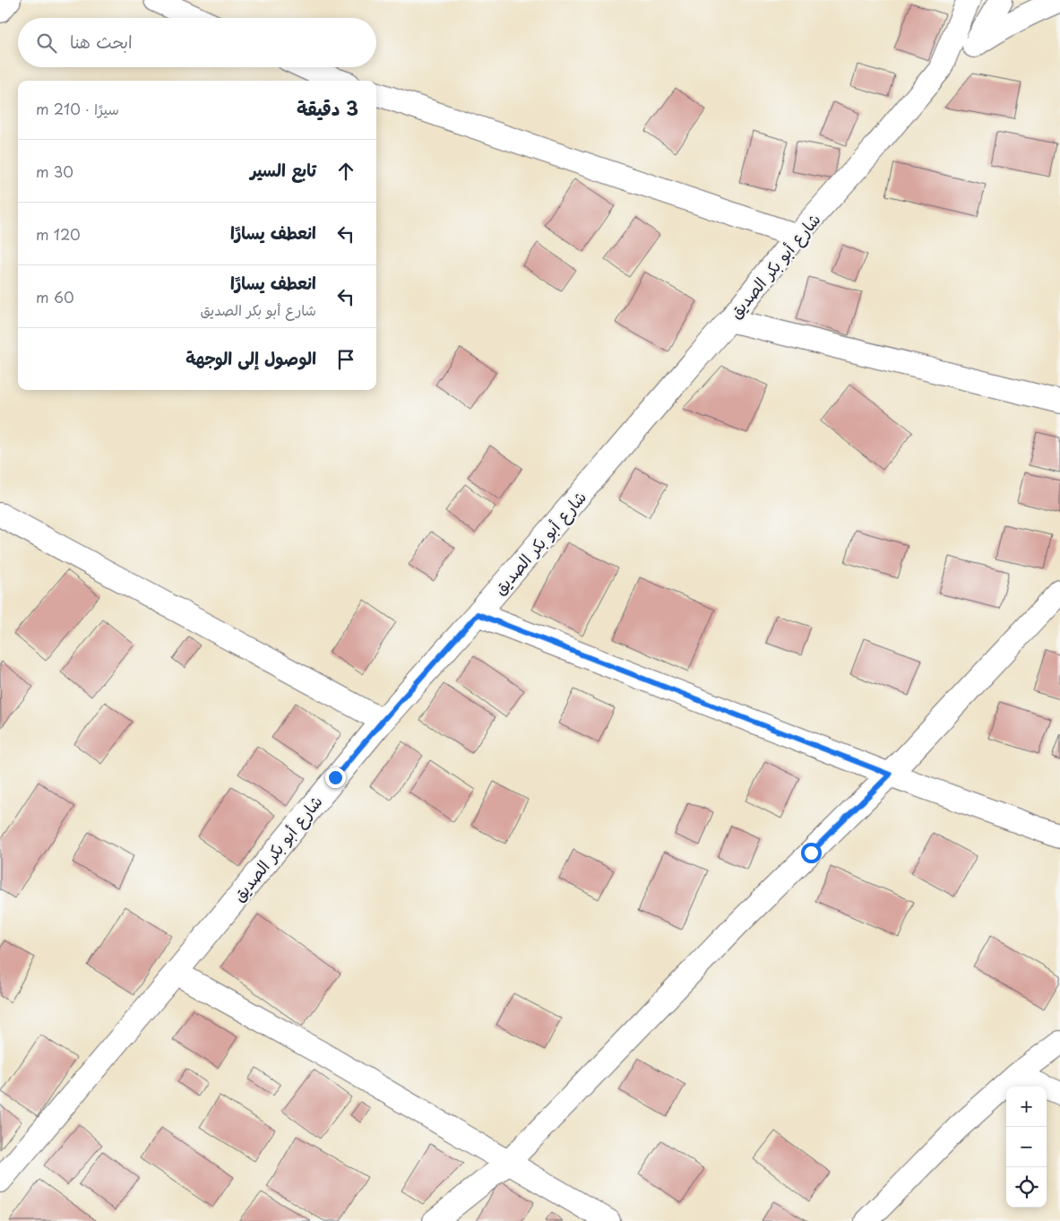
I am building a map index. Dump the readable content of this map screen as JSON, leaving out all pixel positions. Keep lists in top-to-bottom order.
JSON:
{
  "streets": {
    "street": ["شارع أبو بكر الصديق"]
  },
  "page": {
    "search": "ابحث هنا",
    "heading": ["3 دقيقة", "سيرًا · 210 m"],
    "list": [
      ["تابع السير", "30 m"],
      ["انعطف يسارًا", "120 m"],
      ["انعطف يسارًا", "شارع أبو بكر الصديق", "60 m"],
      "الوصول إلى الوجهة"
    ],
    "map_buttons": ["+", "−"]
  }
}
